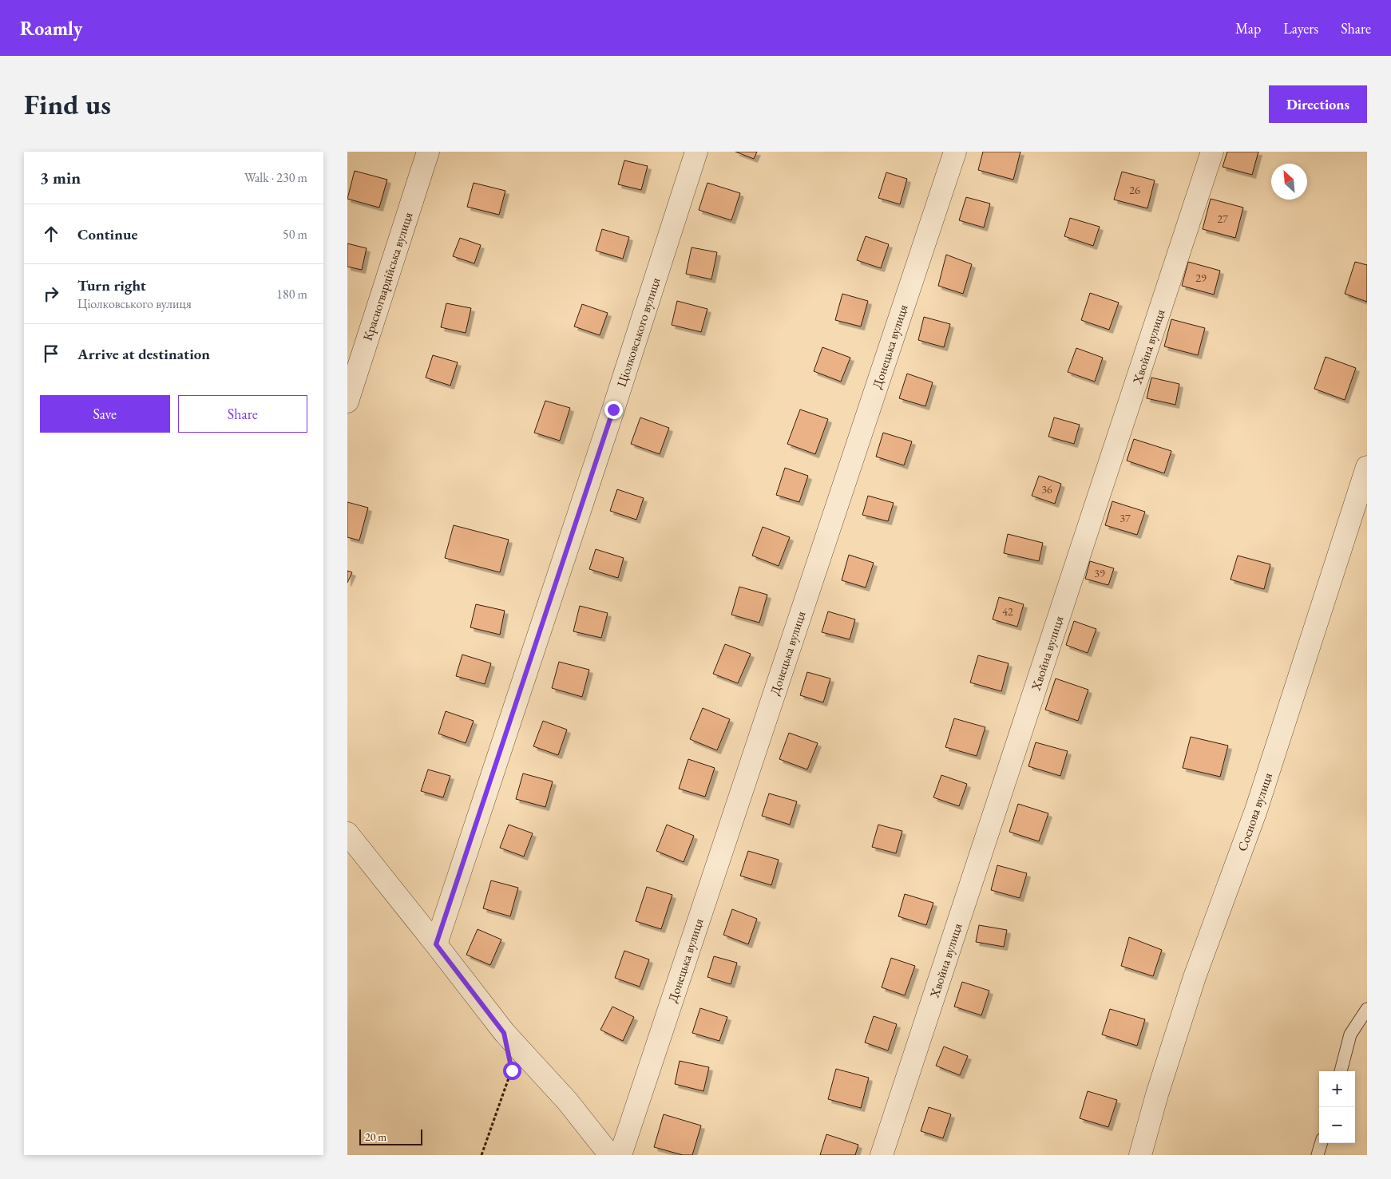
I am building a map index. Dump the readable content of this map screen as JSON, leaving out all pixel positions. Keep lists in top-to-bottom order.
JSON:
{
  "streets": {
    "street": [
      "Красногвардійська вулиця",
      "Ціолковського вулиця",
      "Донецька вулиця",
      "Хвойна вулиця",
      "Соснова вулиця"
    ]
  },
  "house_numbers": [
    "26",
    "27",
    "29",
    "36",
    "37",
    "39",
    "42"
  ],
  "scale_bar": "20 m",
  "north": "top left",
  "page": {
    "header": "Roamly",
    "nav": ["Map", "Layers", "Share"],
    "buttons": [
      "Directions",
      ["Save", "Share"]
    ],
    "title": "Find us",
    "heading": ["3 min", "Walk · 230 m"],
    "list": [
      ["Continue", "50 m"],
      ["Turn right", "Ціолковського вулиця", "180 m"],
      "Arrive at destination"
    ],
    "map_buttons": ["+", "−"],
    "scale": "20 m"
  }
}
